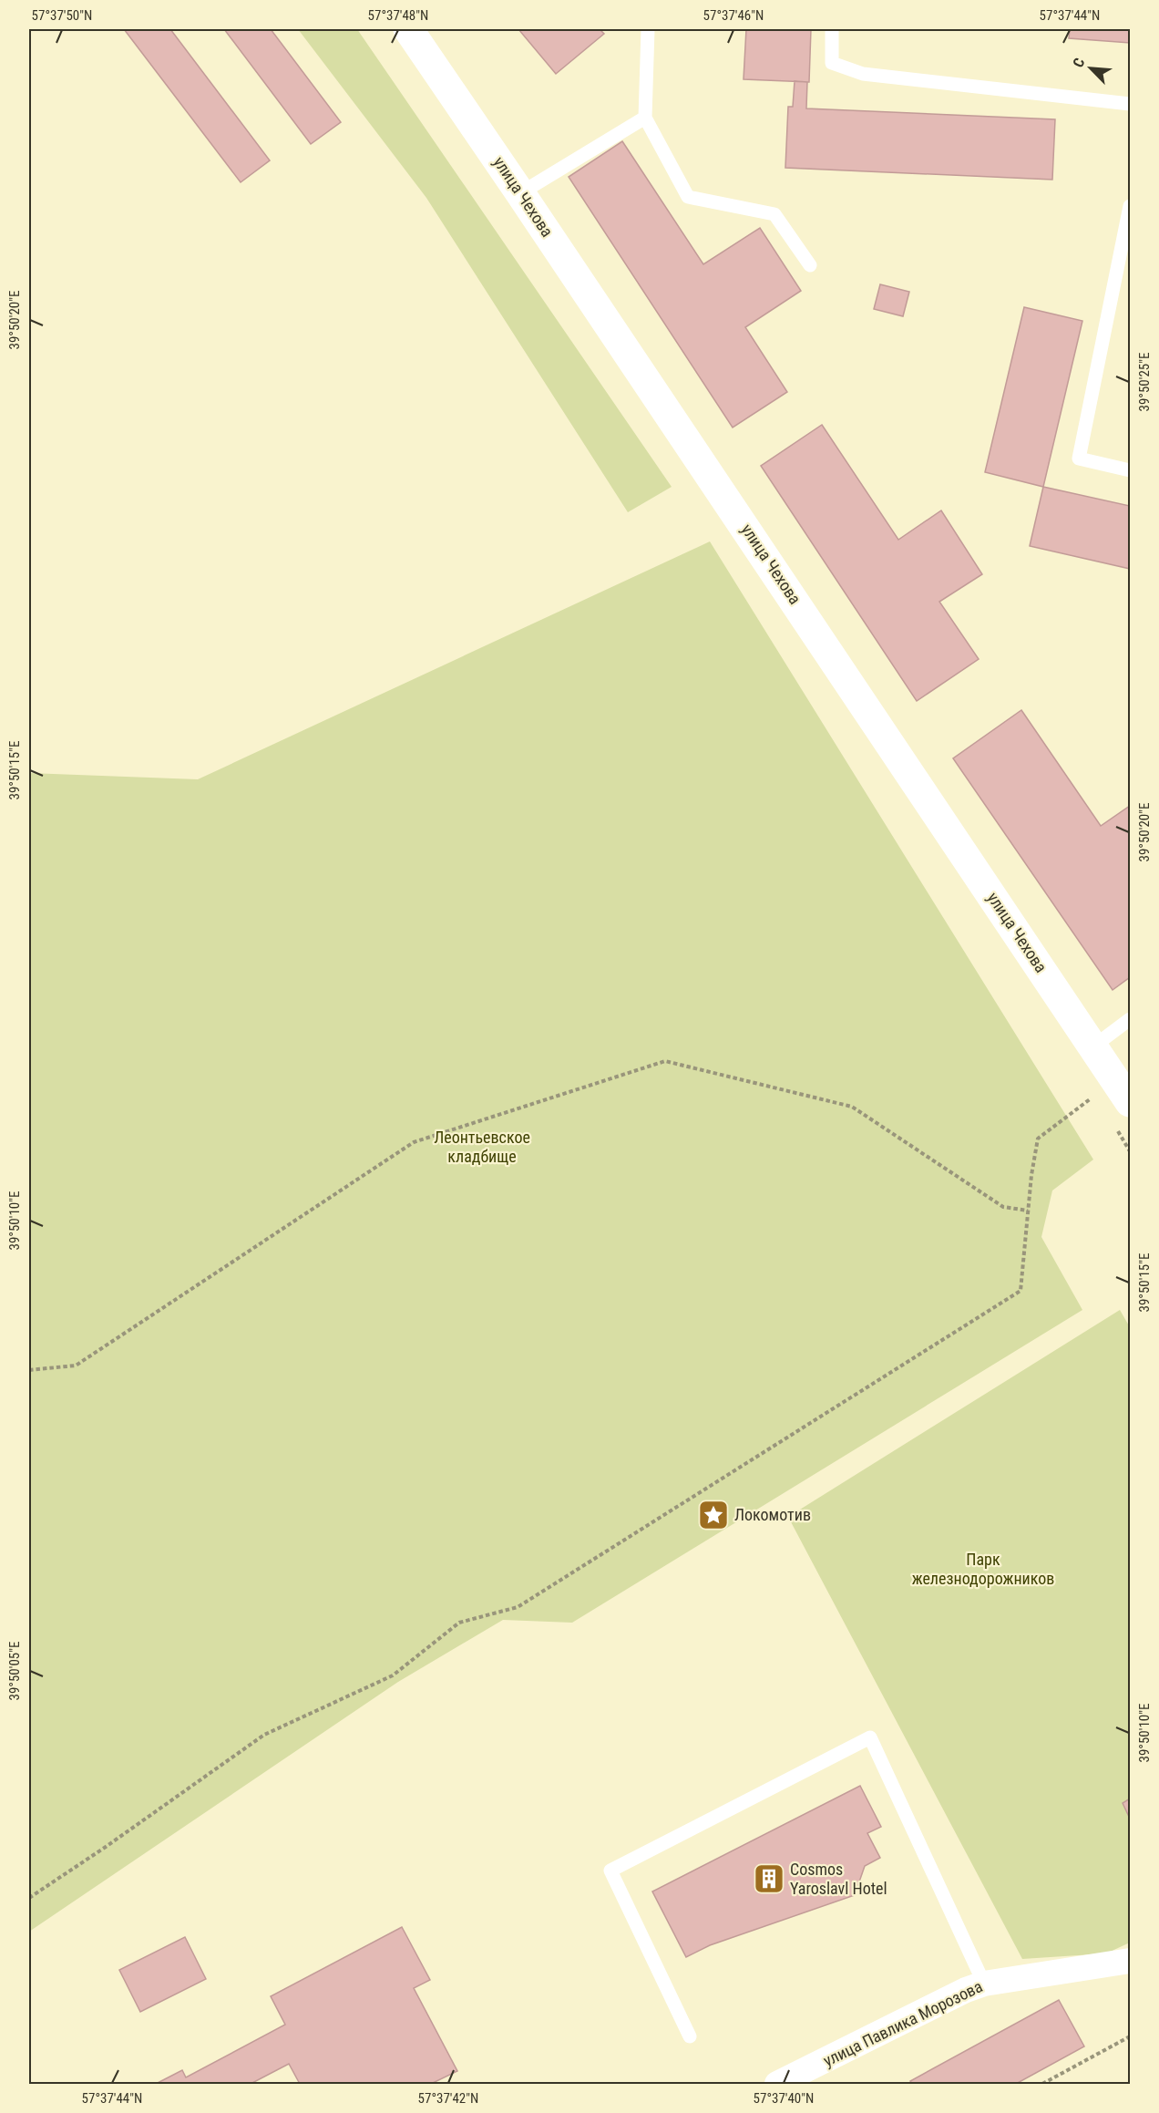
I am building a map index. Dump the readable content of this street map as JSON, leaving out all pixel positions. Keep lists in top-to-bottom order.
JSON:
{
  "streets": {
    "street": ["улица Чехова", "улица Павлика Морозова"]
  },
  "parks": ["Леонтьевское кладбище", "Парк железнодорожников"],
  "places": {
    "place": ["Локомотив"],
    "building": ["Cosmos Yaroslavl Hotel"]
  },
  "north": "top left",
  "coordinates": [
    "57°37'50\"N",
    "57°37'48\"N",
    "57°37'46\"N",
    "57°37'44\"N",
    "39°50'20\"E",
    "39°50'25\"E",
    "39°50'15\"E",
    "39°50'10\"E",
    "39°50'05\"E",
    "57°37'42\"N",
    "57°37'40\"N"
  ]
}
